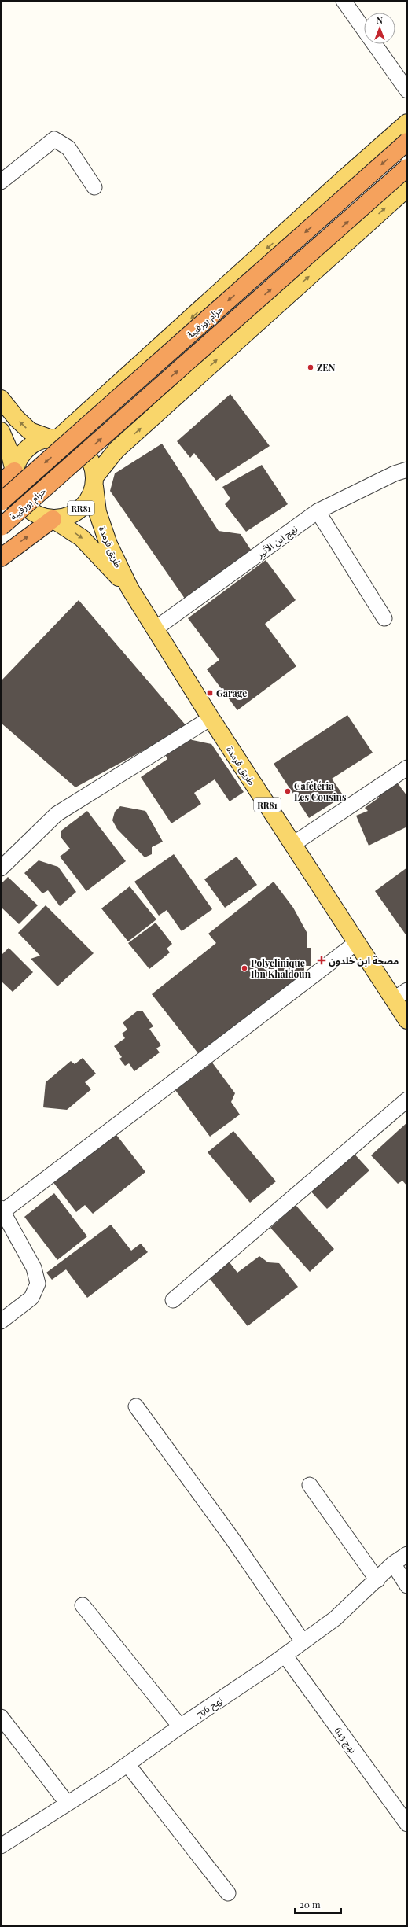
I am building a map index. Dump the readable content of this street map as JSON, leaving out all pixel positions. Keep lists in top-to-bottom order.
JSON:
{
  "streets": {
    "highway": ["حزام بورقيبة"],
    "main road": ["RR81", "طريق قرمدة"],
    "street": ["نهج ابن الأثير", "نهج 796", "نهج 643"]
  },
  "crossings": [
    ["حزام بورقيبة", "RR81"],
    ["حزام بورقيبة", "طريق قرمدة"],
    ["RR81", "طريق قرمدة"],
    ["نهج ابن الأثير", "طريق قرمدة"],
    ["نهج 796", "نهج 643"]
  ],
  "places": {
    "other": ["ZEN", "Cafétéria Les Cousins", "Polyclinique Ibn Khaldoun"],
    "transit": ["Garage"],
    "health": ["مصحة ابن خلدون"]
  },
  "scale_bar": "20 m",
  "north": "top"
}
